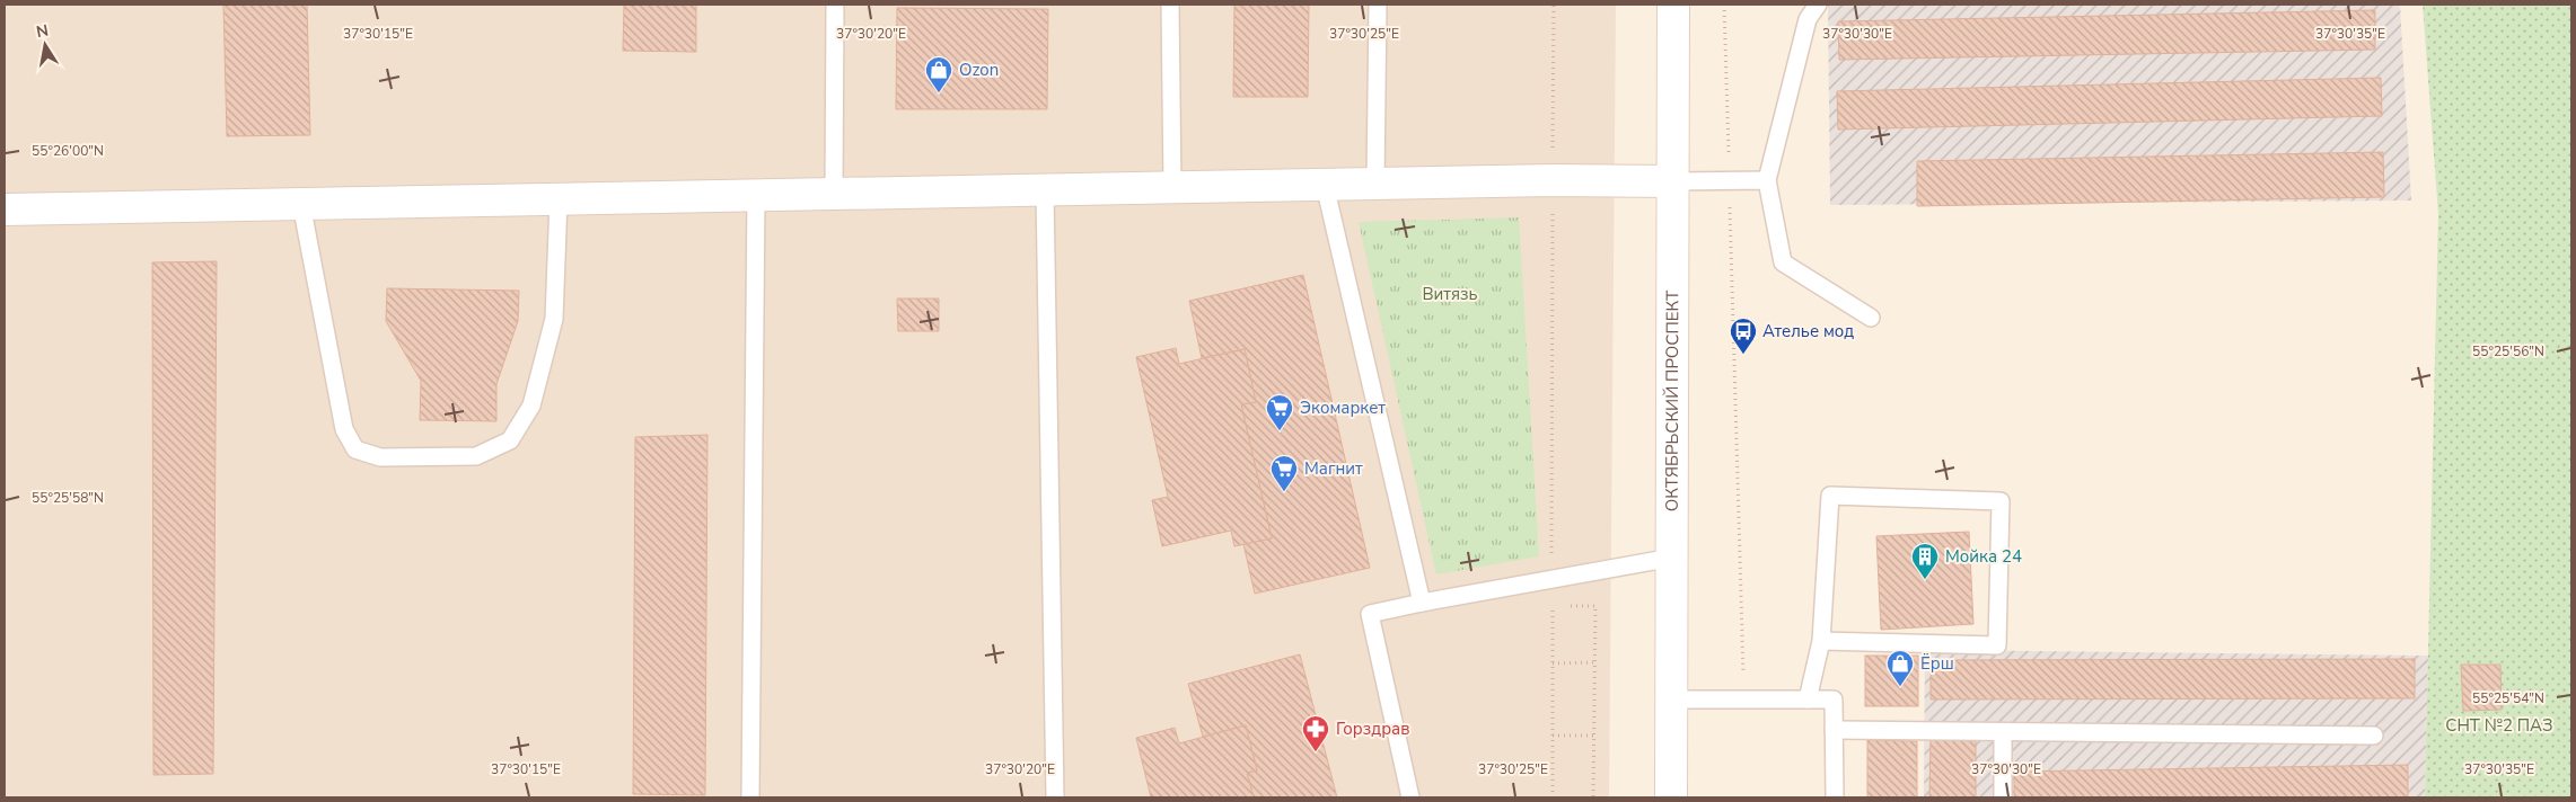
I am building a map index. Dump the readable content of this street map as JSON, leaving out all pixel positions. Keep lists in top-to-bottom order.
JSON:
{
  "streets": {
    "street": ["ОКТЯБРЬСКИЙ ПРОСПЕКТ"]
  },
  "parks": ["Витязь", "СНТ №2 ПАЗ"],
  "places": {
    "shop": ["Ozon", "Ёрш"],
    "bus stop": ["Ателье мод"],
    "supermarket": ["Экомаркет", "Магнит"],
    "building": ["Мойка 24"],
    "pharmacy": ["Горздрав"]
  },
  "north": "top",
  "coordinates": [
    "37°30'15\"E",
    "37°30'20\"E",
    "37°30'25\"E",
    "37°30'30\"E",
    "37°30'35\"E",
    "55°26'00\"N",
    "55°25'56\"N",
    "55°25'58\"N",
    "55°25'54\"N"
  ]
}
